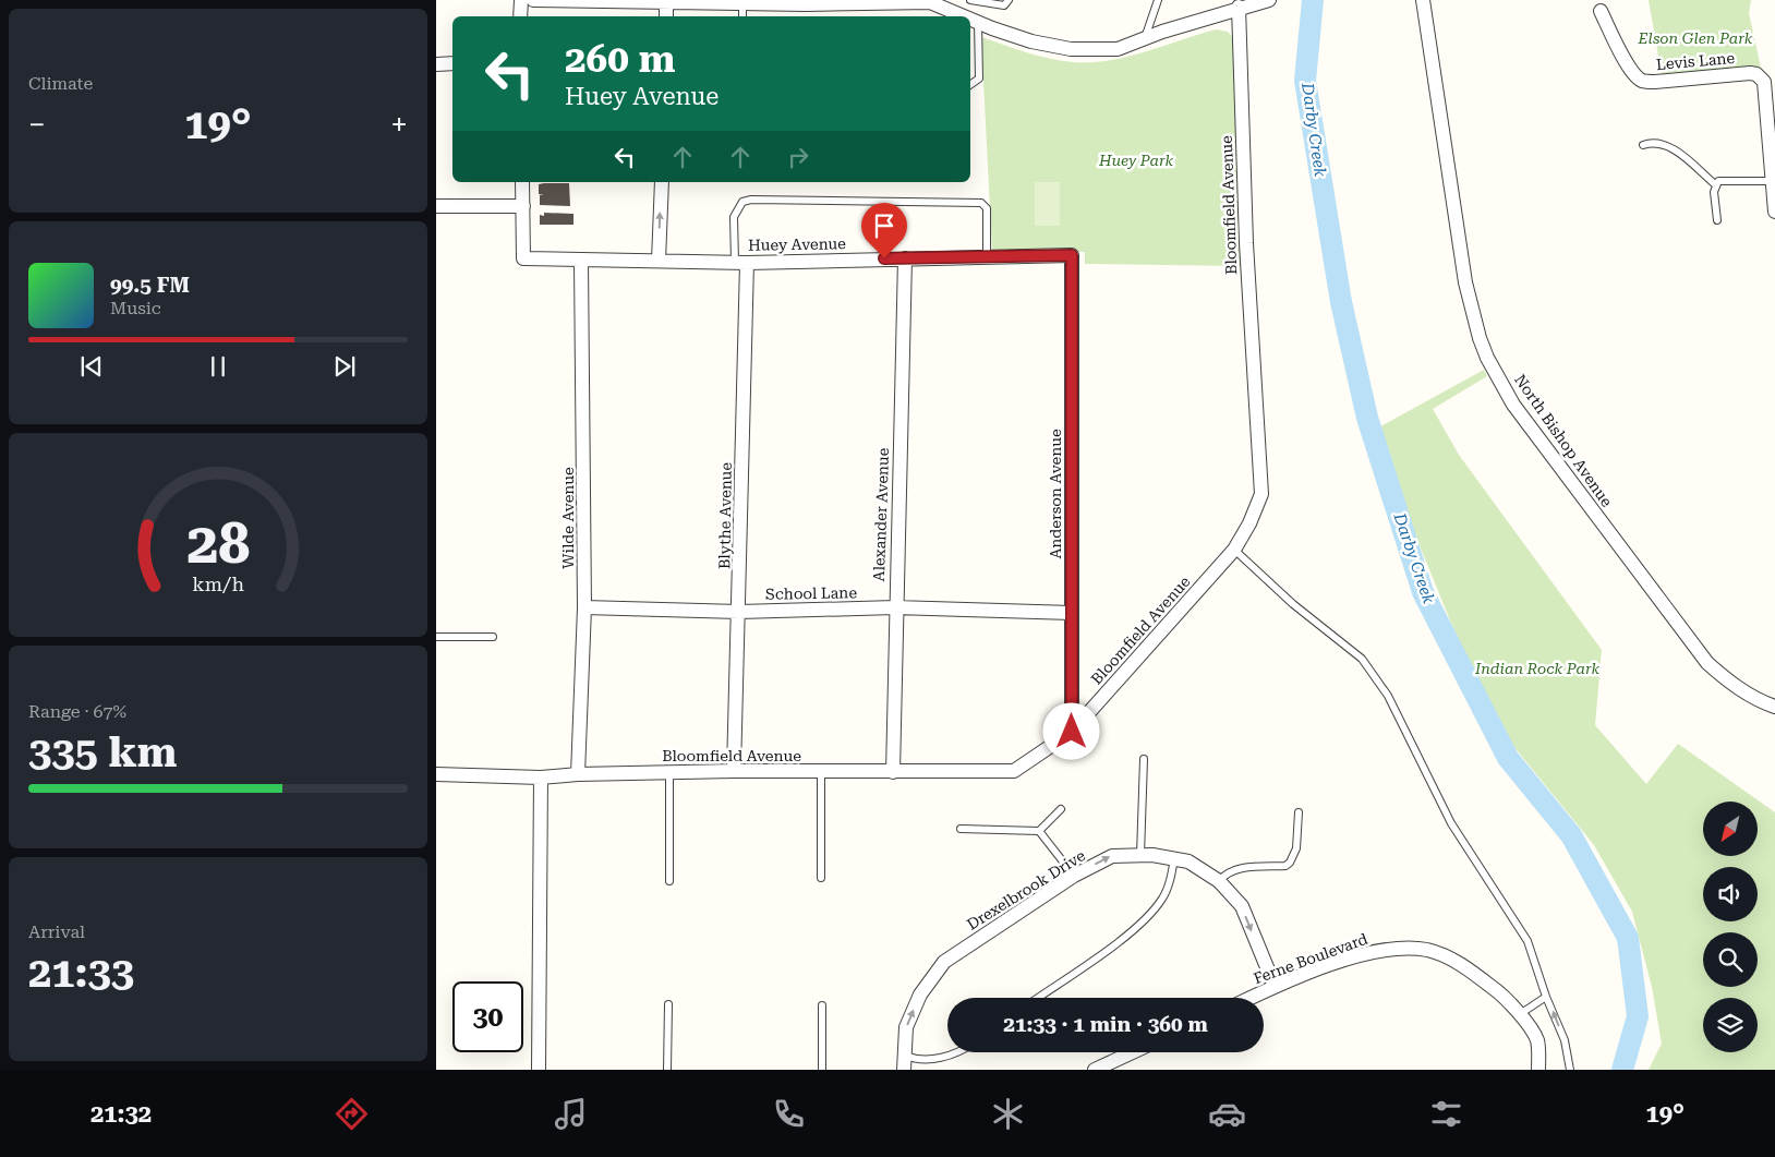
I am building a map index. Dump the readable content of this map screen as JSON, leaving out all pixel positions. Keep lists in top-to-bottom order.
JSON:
{
  "streets": {
    "street": [
      "Levis Lane",
      "Bloomfield Avenue",
      "Huey Avenue",
      "North Bishop Avenue",
      "Anderson Avenue",
      "Alexander Avenue",
      "Blythe Avenue",
      "Wilde Avenue",
      "School Lane",
      "Drexelbrook Drive",
      "Ferne Boulevard"
    ]
  },
  "crossings": [
    ["Bloomfield Avenue", "Anderson Avenue"],
    ["Bloomfield Avenue", "Alexander Avenue"],
    ["Bloomfield Avenue", "Blythe Avenue"],
    ["Bloomfield Avenue", "Wilde Avenue"],
    ["Huey Avenue", "Anderson Avenue"],
    ["Huey Avenue", "Alexander Avenue"],
    ["Huey Avenue", "Blythe Avenue"],
    ["Huey Avenue", "Wilde Avenue"],
    ["Anderson Avenue", "School Lane"],
    ["Alexander Avenue", "School Lane"],
    ["Blythe Avenue", "School Lane"],
    ["Wilde Avenue", "School Lane"],
    ["Drexelbrook Drive", "Ferne Boulevard"]
  ],
  "water": ["Darby Creek"],
  "parks": ["Elson Glen Park", "Huey Park", "Indian Rock Park"],
  "north": "bottom left",
  "page": {
    "tile": [
      "Climate",
      ["Range · 67%", "335 km"],
      ["Arrival", "21:33"]
    ],
    "turn": ["260 m", "Huey Avenue"],
    "heat": ["−", "19°", "+"],
    "song": ["99.5 FM", "Music"],
    "limit": "30",
    "trip": "21:33 · 1 min · 360 m",
    "tabs": ["21:32", "19°"],
    "gauge": ["28", "km/h"]
  }
}
